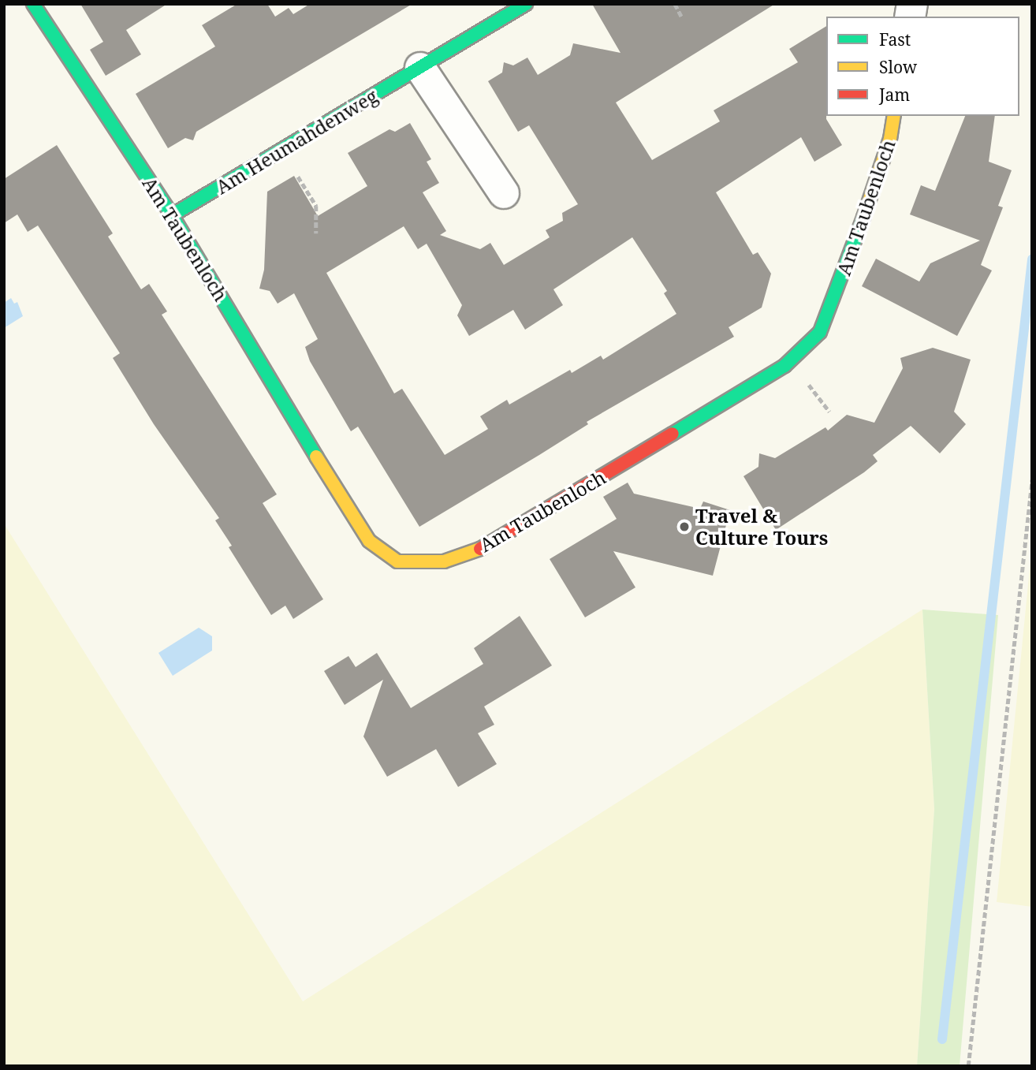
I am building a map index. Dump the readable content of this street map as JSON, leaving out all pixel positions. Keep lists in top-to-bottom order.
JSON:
{
  "streets": {
    "street": ["Am Heumahdenweg", "Am Taubenloch"]
  },
  "crossings": [
    ["Am Heumahdenweg", "Am Taubenloch"]
  ],
  "places": ["Travel & Culture Tours"],
  "legend": ["Fast", "Slow", "Jam"]
}
